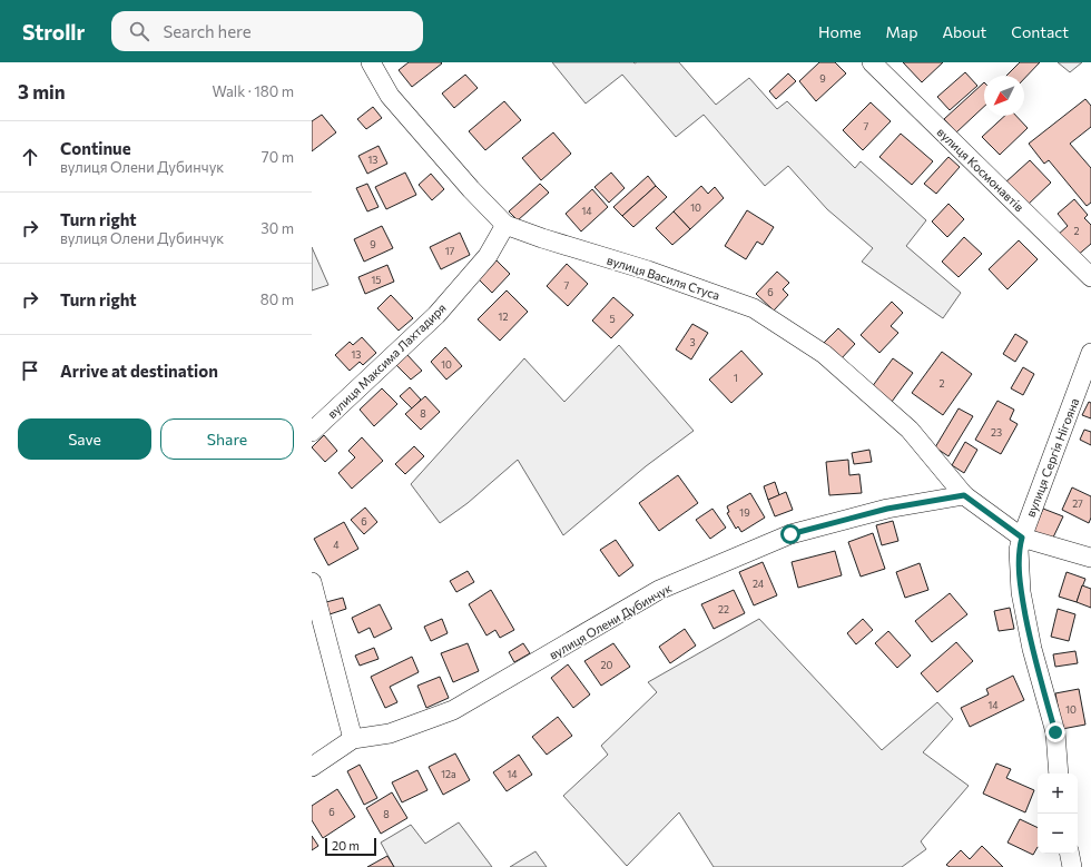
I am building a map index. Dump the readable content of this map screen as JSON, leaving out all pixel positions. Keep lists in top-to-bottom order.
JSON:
{
  "streets": {
    "street": [
      "вулиця Космонавтів",
      "вулиця Василя Стуса",
      "вулиця Максима Лахтадиря",
      "вулиця Сергія Нігояна",
      "вулиця Олени Дубинчук"
    ]
  },
  "crossings": [
    ["вулиця Василя Стуса", "вулиця Максима Лахтадиря"],
    ["вулиця Василя Стуса", "вулиця Олени Дубинчук"]
  ],
  "house_numbers": [
    "9",
    "7",
    "13",
    "10",
    "14",
    "2",
    "9",
    "17",
    "15",
    "7",
    "6",
    "12",
    "5",
    "3",
    "13",
    "10",
    "1",
    "2",
    "8",
    "23",
    "27",
    "19",
    "6",
    "4",
    "24",
    "22",
    "20",
    "14",
    "10",
    "12а",
    "14",
    "6",
    "8"
  ],
  "scale_bar": "20 m",
  "north": "bottom left",
  "page": {
    "header": "Strollr",
    "search": "Search here",
    "nav": [
      "Home",
      "Map",
      "About",
      "Contact"
    ],
    "heading": ["3 min", "Walk · 180 m"],
    "list": [
      ["Continue", "вулиця Олени Дубинчук", "70 m"],
      ["Turn right", "вулиця Олени Дубинчук", "30 m"],
      ["Turn right", "80 m"],
      "Arrive at destination"
    ],
    "buttons": ["Save", "Share"],
    "map_buttons": ["+", "−"],
    "scale": "20 m"
  }
}
